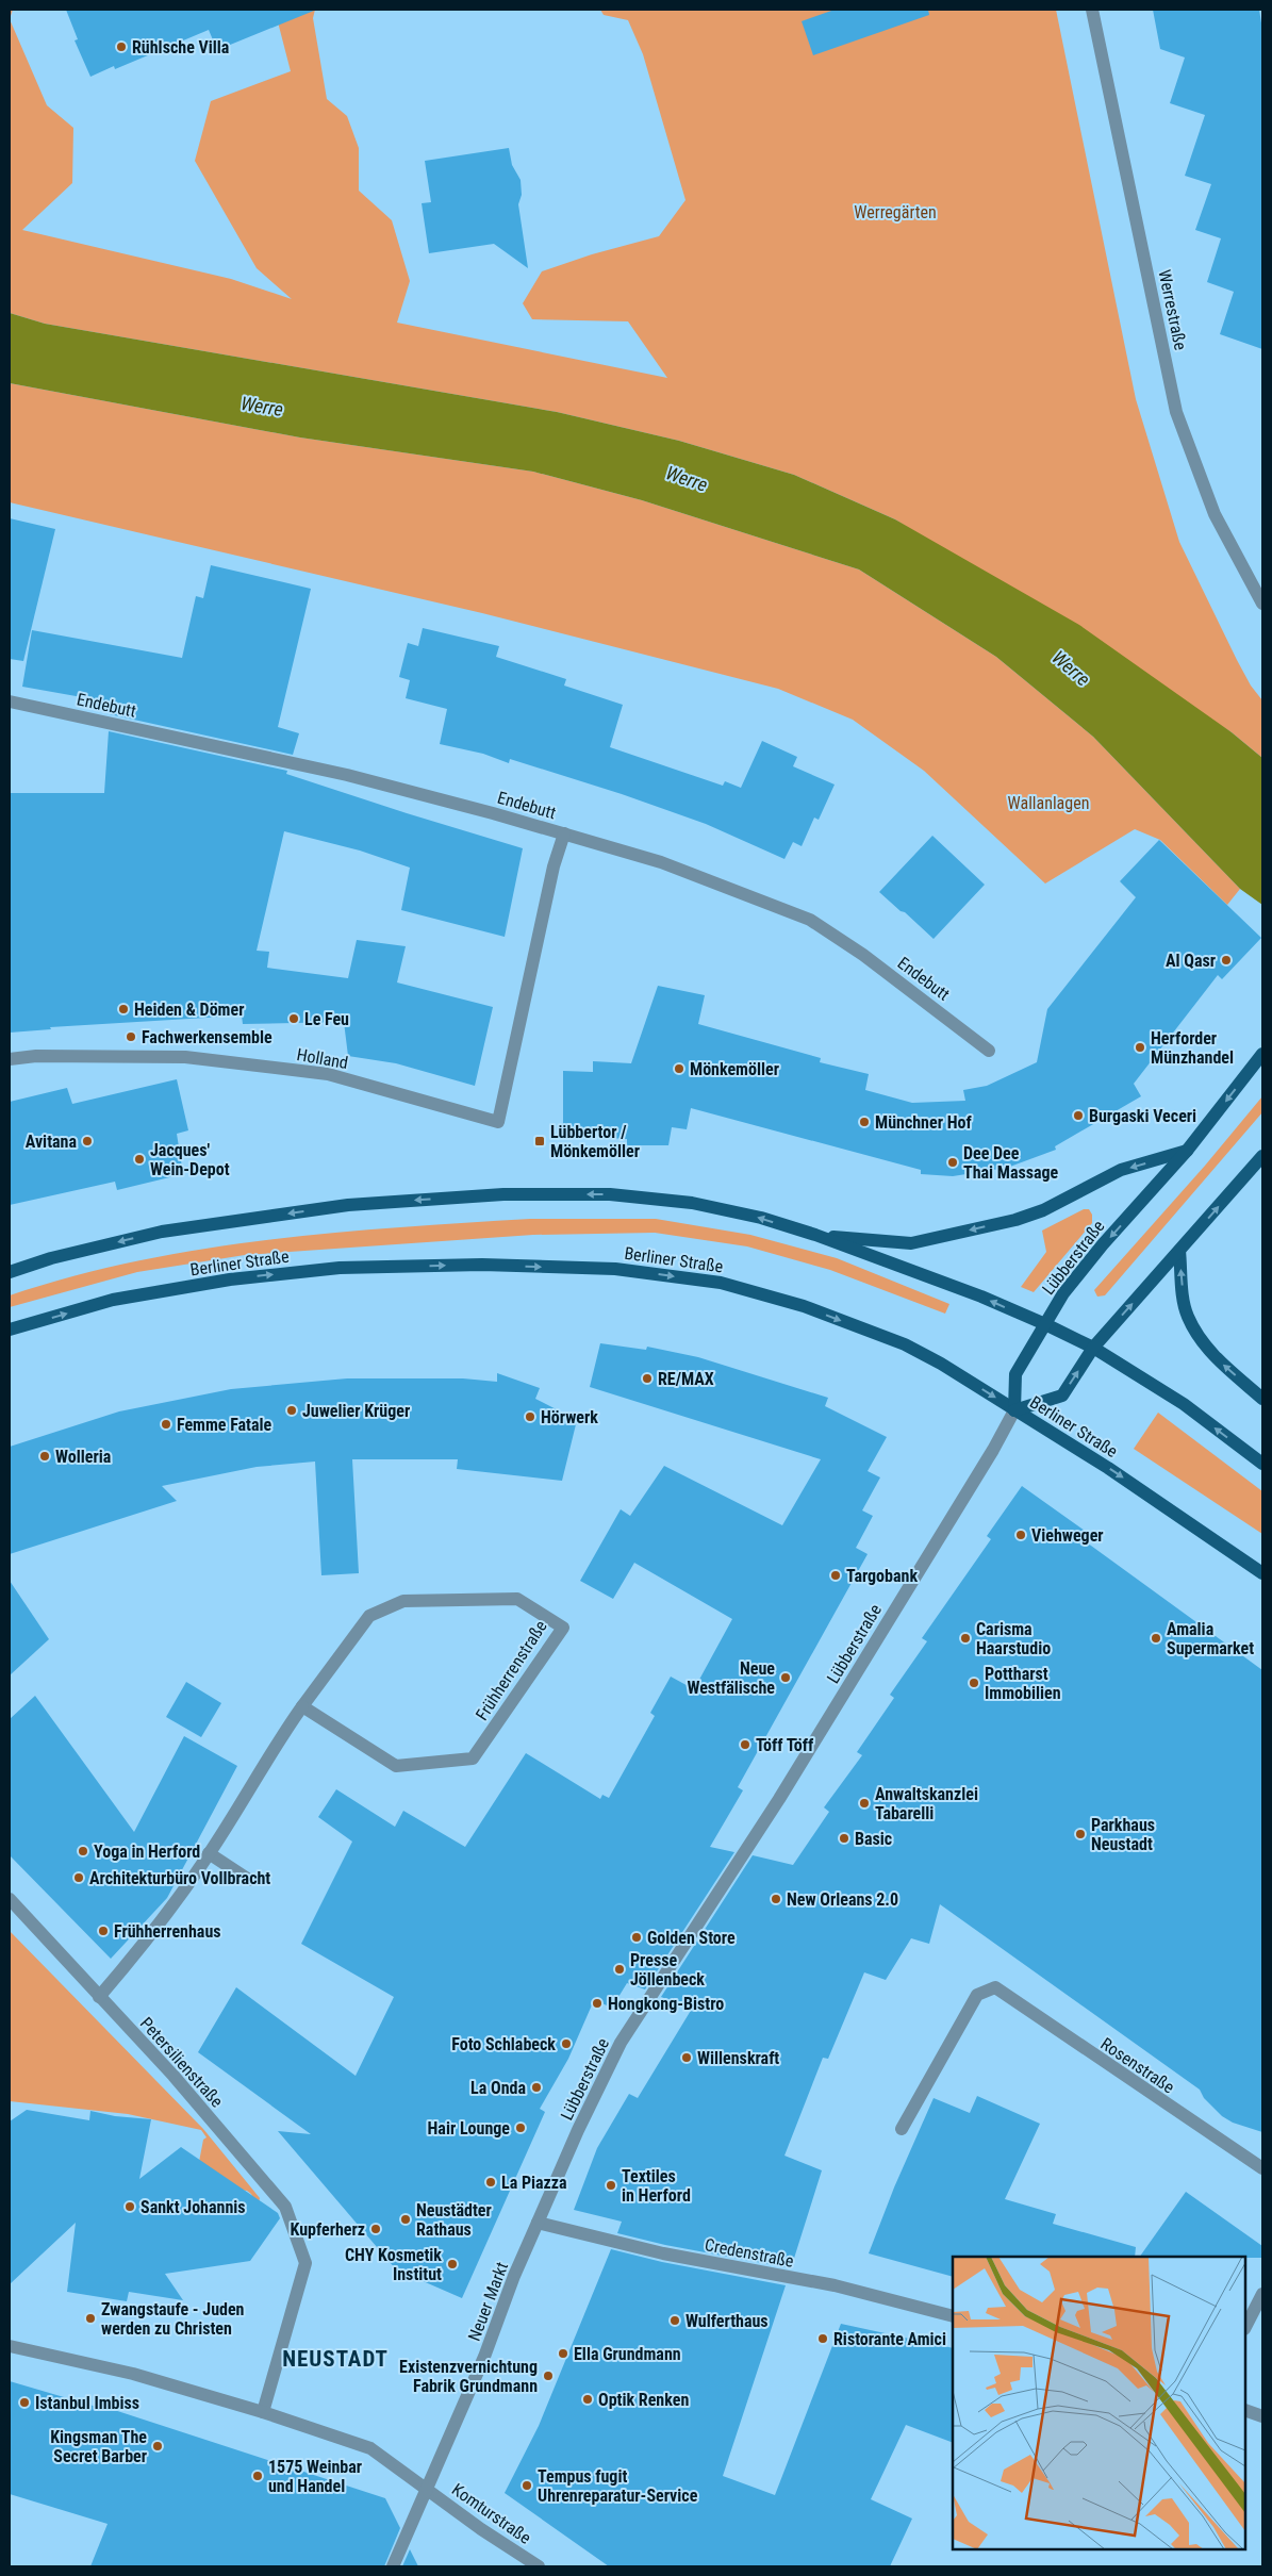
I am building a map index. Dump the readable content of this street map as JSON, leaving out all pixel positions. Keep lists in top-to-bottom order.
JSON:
{
  "streets": {
    "main road": ["Lübberstraße", "Berliner Straße"],
    "street": [
      "Werrestraße",
      "Endebutt",
      "Holland",
      "Frühherrenstraße",
      "Petersilienstraße",
      "Rosenstraße",
      "Credenstraße",
      "Neuer Markt",
      "Komturstraße"
    ]
  },
  "crossings": [
    ["Endebutt", "Holland"],
    ["Lübberstraße", "Berliner Straße"],
    ["Lübberstraße", "Credenstraße"],
    ["Lübberstraße", "Neuer Markt"],
    ["Frühherrenstraße", "Petersilienstraße"],
    ["Credenstraße", "Neuer Markt"],
    ["Neuer Markt", "Komturstraße"]
  ],
  "districts": ["NEUSTADT"],
  "water": ["Werre"],
  "parks": ["Werregärten", "Wallanlagen"],
  "places": {
    "other": [
      "Rühlsche Villa",
      "Al Qasr",
      "Heiden & Dömer",
      "Le Feu",
      "Fachwerkensemble",
      "Herforder Münzhandel",
      "Mönkemöller",
      "Burgaski Veceri",
      "Münchner Hof",
      "Avitana",
      "Jacques' Wein-Depot",
      "Dee Dee Thai Massage",
      "RE/MAX",
      "Juwelier Krüger",
      "Hörwerk",
      "Femme Fatale",
      "Wolleria",
      "Viehweger",
      "Targobank",
      "Carisma Haarstudio",
      "Amalia Supermarket",
      "Neue Westfälische",
      "Pottharst Immobilien",
      "Töff Töff",
      "Anwaltskanzlei Tabarelli",
      "Parkhaus Neustadt",
      "Basic",
      "Yoga in Herford",
      "Architekturbüro Vollbracht",
      "New Orleans 2.0",
      "Frühherrenhaus",
      "Golden Store",
      "Presse Jöllenbeck",
      "Hongkong-Bistro",
      "Foto Schlabeck",
      "Willenskraft",
      "La Onda",
      "Hair Lounge",
      "La Piazza",
      "Textiles in Herford",
      "Sankt Johannis",
      "Neustädter Rathaus",
      "Kupferherz",
      "CHY Kosmetik Institut",
      "Zwangstaufe - Juden werden zu Christen",
      "Wulferthaus",
      "Ristorante Amici",
      "Ella Grundmann",
      "Existenzvernichtung Fabrik Grundmann",
      "Optik Renken",
      "Istanbul Imbiss",
      "Kingsman The Secret Barber",
      "1575 Weinbar und Handel",
      "Tempus fugit Uhrenreparatur-Service"
    ],
    "transit": ["Lübbertor / Mönkemöller"]
  }
}
